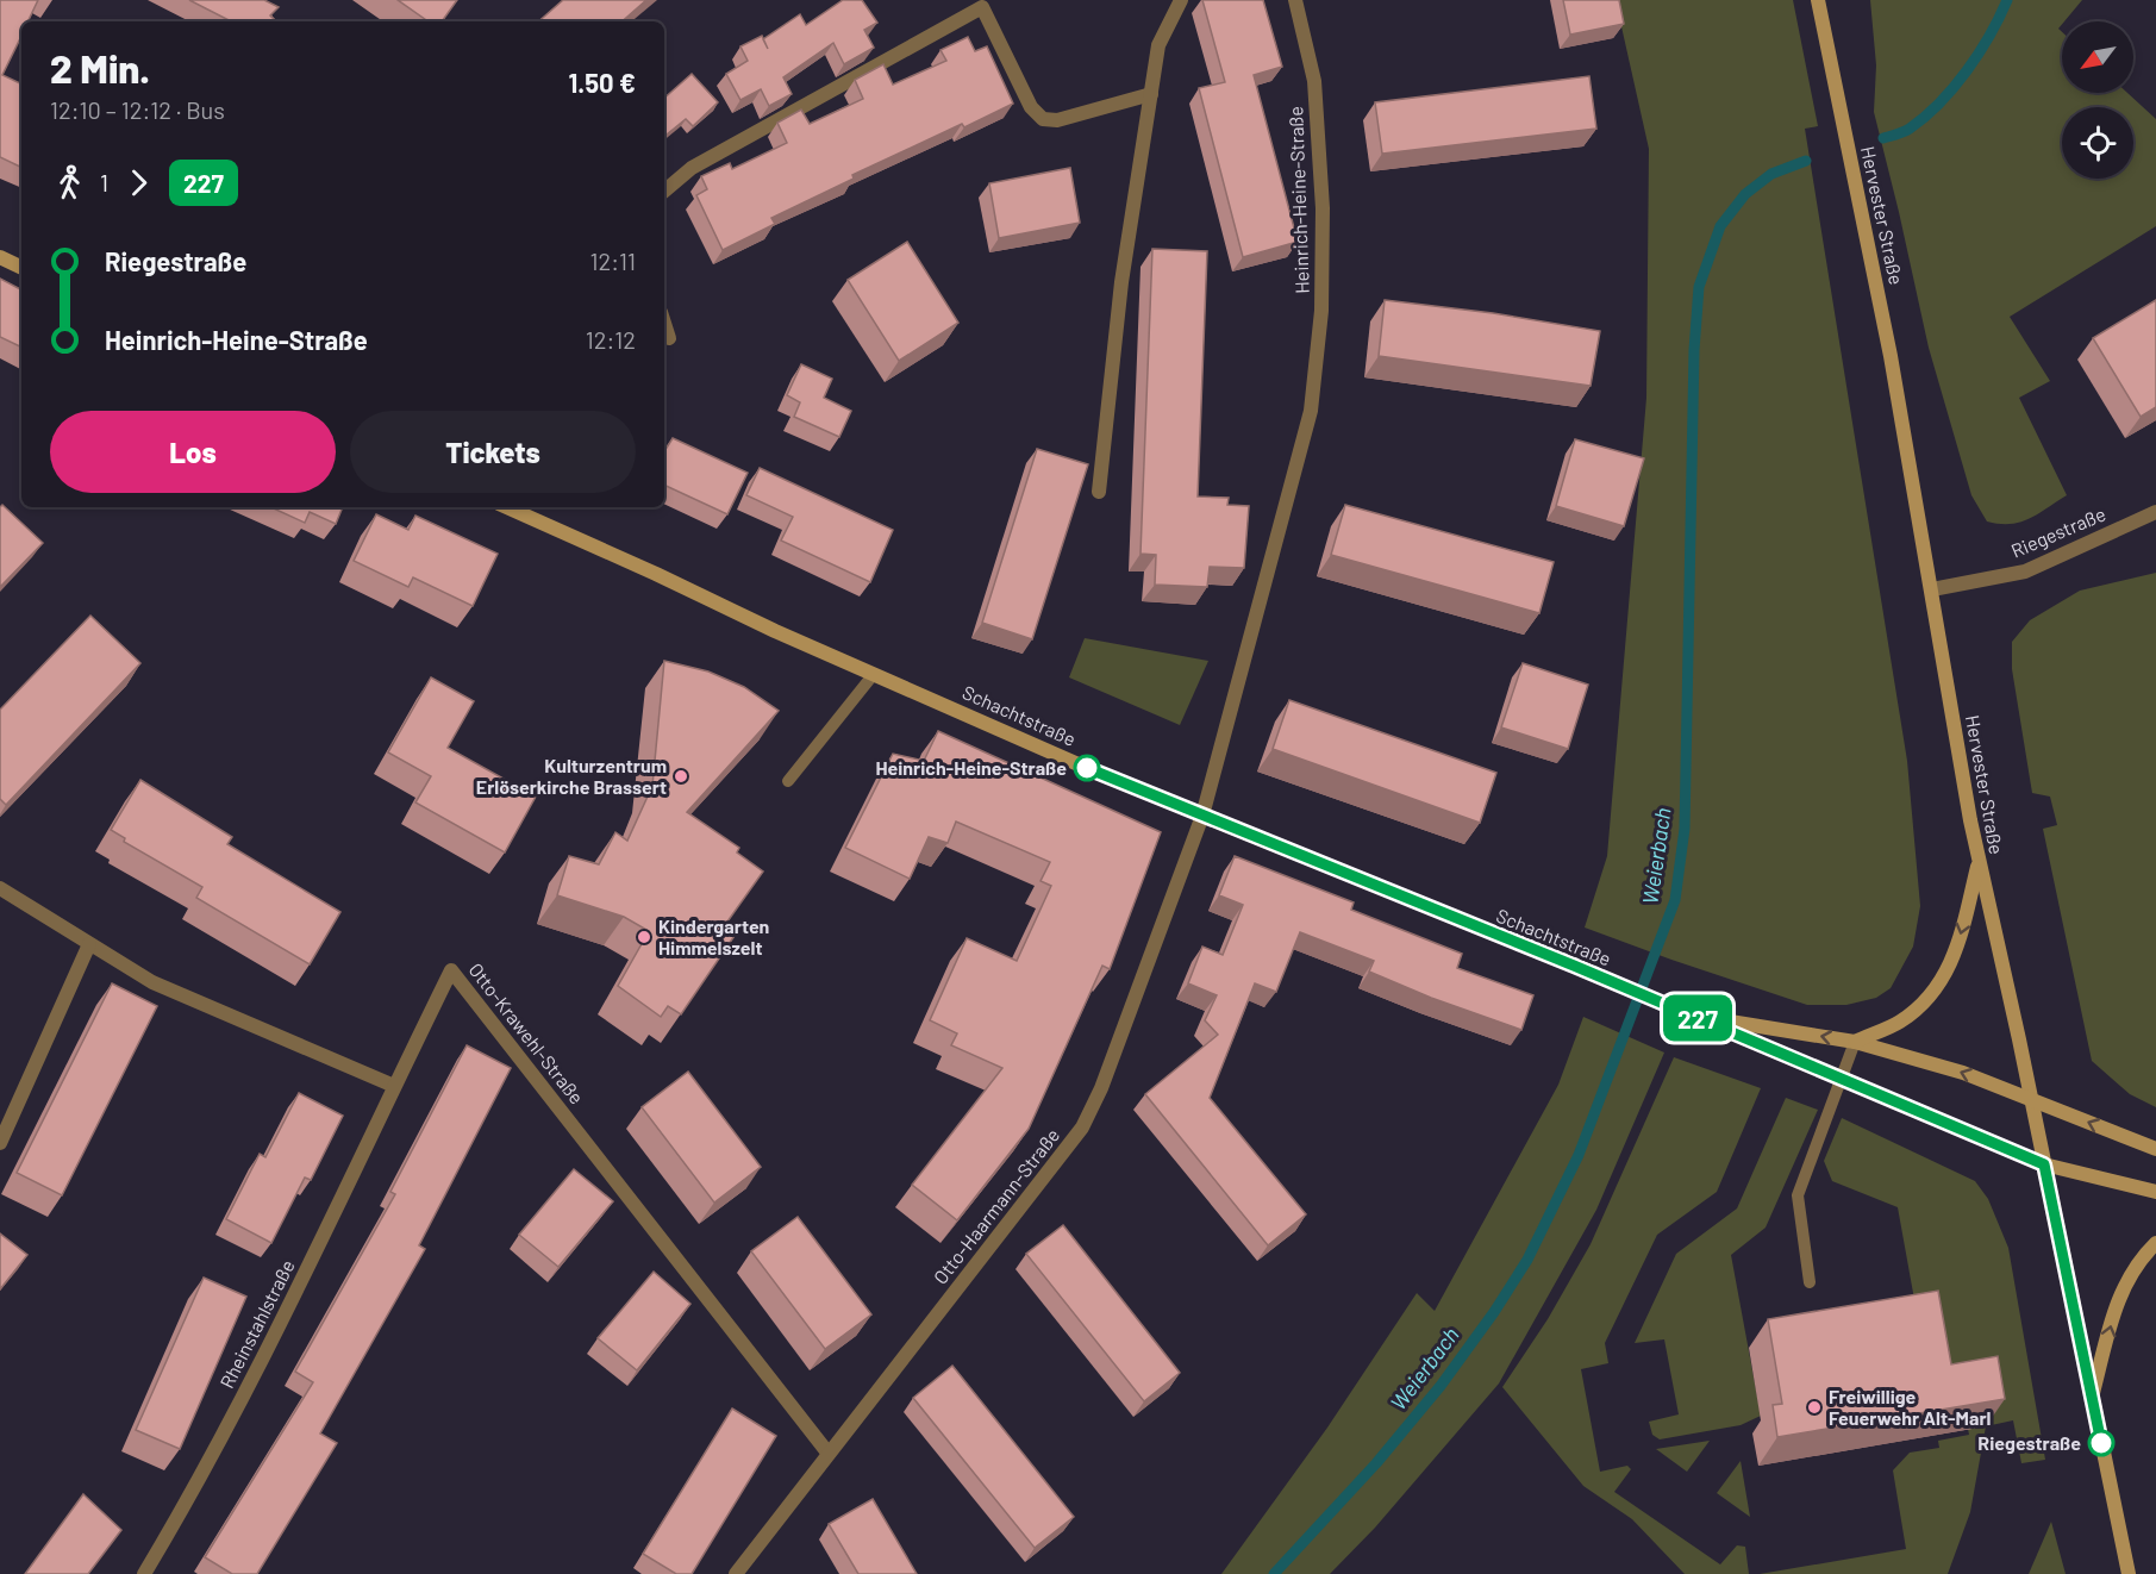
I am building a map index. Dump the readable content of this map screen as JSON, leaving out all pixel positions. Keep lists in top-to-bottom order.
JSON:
{
  "streets": {
    "street": [
      "Heinrich-Heine-Straße",
      "Hervester Straße",
      "Riegestraße",
      "Schachtstraße",
      "Otto-Krawehl-Straße",
      "Otto-Haarmann-Straße",
      "Rheinstahlstraße"
    ]
  },
  "crossings": [
    ["Heinrich-Heine-Straße", "Schachtstraße"],
    ["Heinrich-Heine-Straße", "Otto-Haarmann-Straße"],
    ["Hervester Straße", "Riegestraße"],
    ["Hervester Straße", "Schachtstraße"],
    ["Schachtstraße", "Otto-Haarmann-Straße"],
    ["Otto-Krawehl-Straße", "Otto-Haarmann-Straße"],
    ["Otto-Krawehl-Straße", "Rheinstahlstraße"]
  ],
  "water": ["Weierbach"],
  "places": [
    "Heinrich-Heine-Straße",
    "Kulturzentrum Erlöserkirche Brassert",
    "Kindergarten Himmelszelt",
    "Freiwillige Feuerwehr Alt-Marl",
    "Riegestraße"
  ],
  "lines": ["bus line 227"],
  "north": "bottom left",
  "page": {
    "on_map": "227",
    "heading": ["2 Min.", "12:10 – 12:12 · Bus", "1.50 €"],
    "legs": ["1", "227"],
    "list": [
      {
        "name": "Riegestraße",
        "value": "12:11"
      },
      {
        "name": "Heinrich-Heine-Straße",
        "value": "12:12"
      }
    ],
    "buttons": ["Los", "Tickets"]
  }
}
